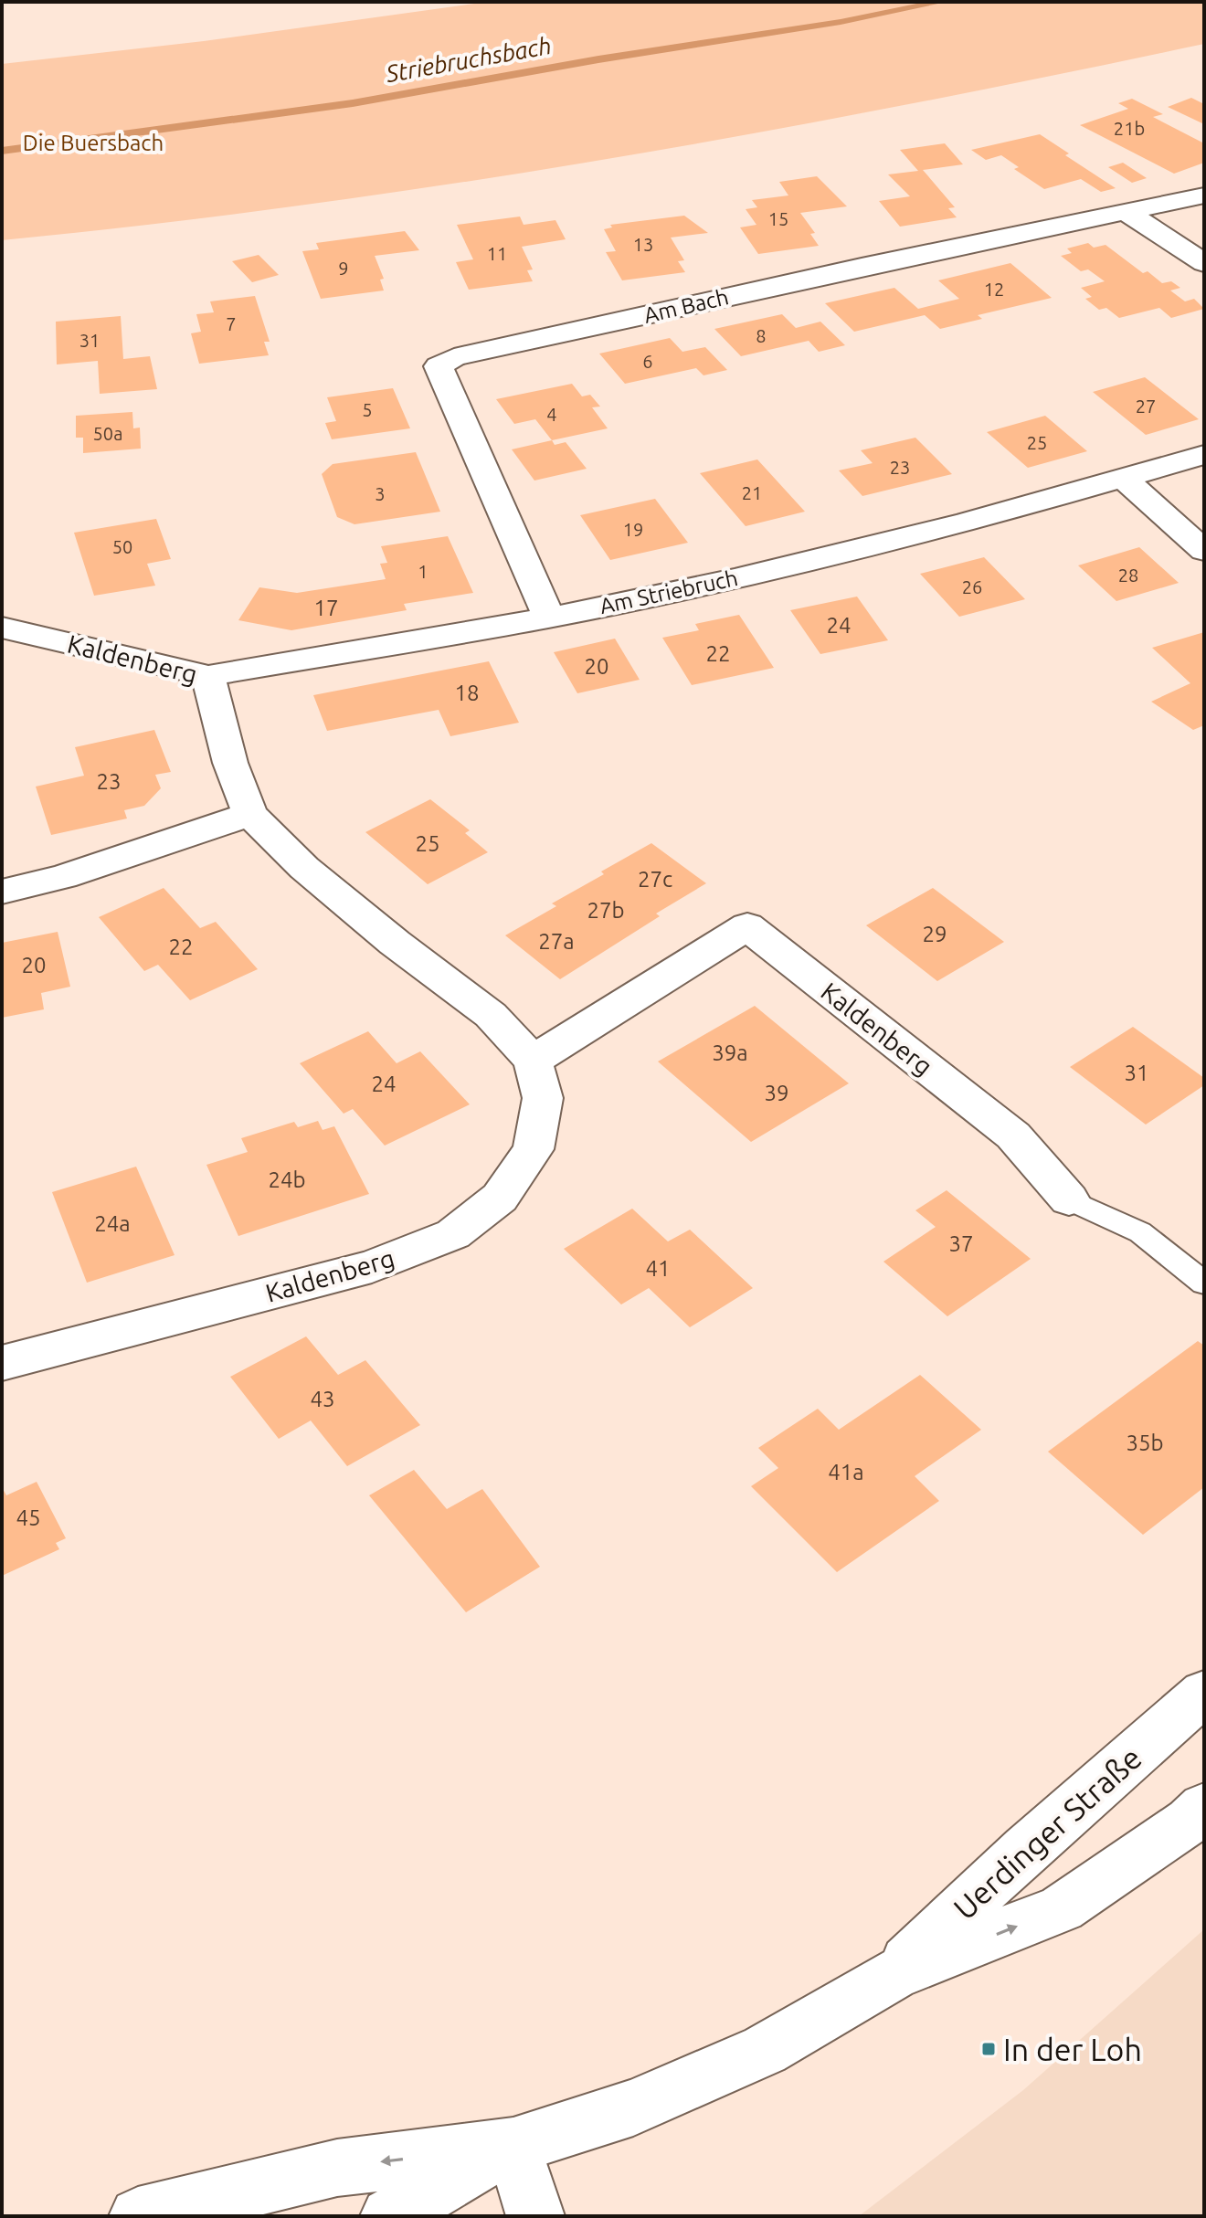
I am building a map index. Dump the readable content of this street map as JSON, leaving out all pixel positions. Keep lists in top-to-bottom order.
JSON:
{
  "streets": {
    "street": [
      "Am Bach",
      "Am Striebruch",
      "Kaldenberg",
      "Uerdinger Straße"
    ]
  },
  "crossings": [
    ["Am Bach", "Am Striebruch"],
    ["Am Striebruch", "Kaldenberg"]
  ],
  "water": ["Striebruchsbach"],
  "parks": ["Die Buersbach"],
  "places": {
    "transit": ["In der Loh"]
  },
  "house_numbers": [
    "21b",
    "15",
    "13",
    "11",
    "9",
    "12",
    "7",
    "8",
    "31",
    "6",
    "27",
    "5",
    "4",
    "50a",
    "25",
    "23",
    "21",
    "3",
    "19",
    "50",
    "1",
    "28",
    "26",
    "17",
    "24",
    "22",
    "20",
    "18",
    "23",
    "25",
    "27c",
    "27b",
    "29",
    "27a",
    "22",
    "20",
    "39a",
    "31",
    "24",
    "39",
    "24b",
    "24a",
    "37",
    "41",
    "43",
    "35b",
    "41a",
    "45"
  ]
}
